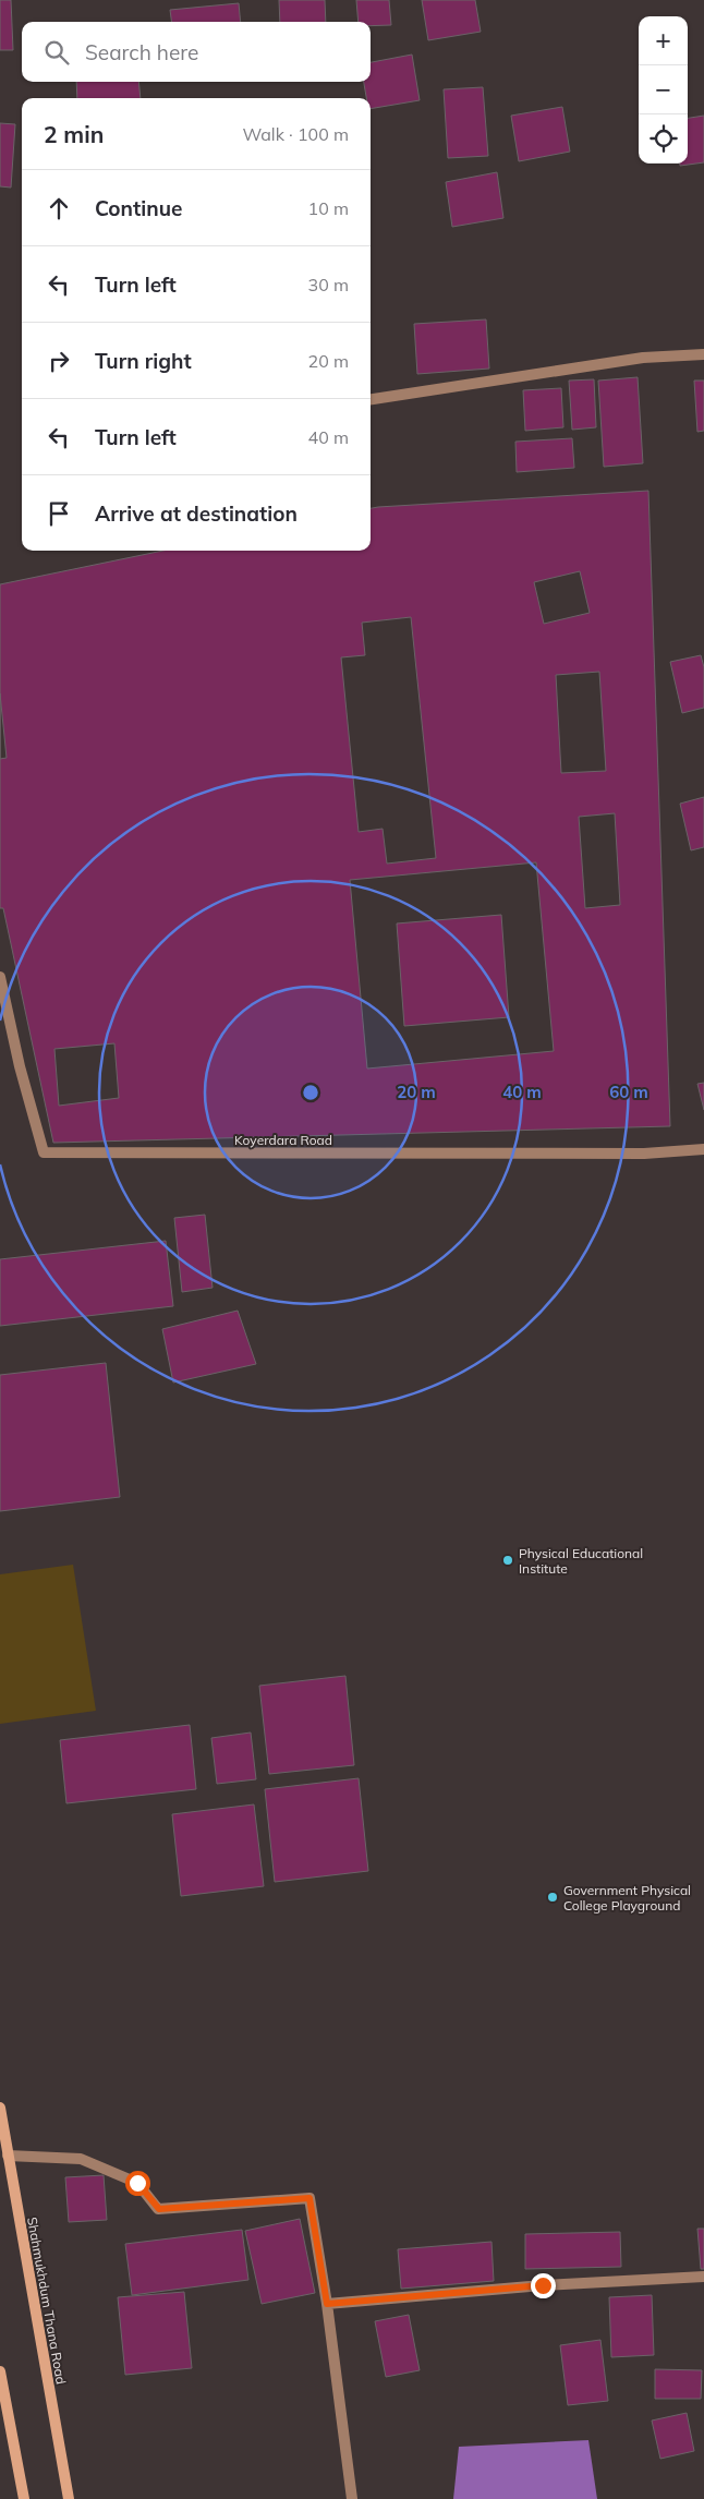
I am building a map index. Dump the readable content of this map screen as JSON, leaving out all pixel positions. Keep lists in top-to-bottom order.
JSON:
{
  "streets": {
    "main road": ["Shahmukhdum Thana Road"],
    "street": ["Koyerdara Road"]
  },
  "places": ["Physical Educational Institute", "Government Physical College Playground"],
  "page": {
    "map_buttons": ["+", "−"],
    "search": "Search here",
    "heading": ["2 min", "Walk · 100 m"],
    "list": [
      ["Continue", "10 m"],
      ["Turn left", "30 m"],
      ["Turn right", "20 m"],
      ["Turn left", "40 m"],
      "Arrive at destination"
    ]
  },
  "rings": ["20 m", "40 m", "60 m"]
}
